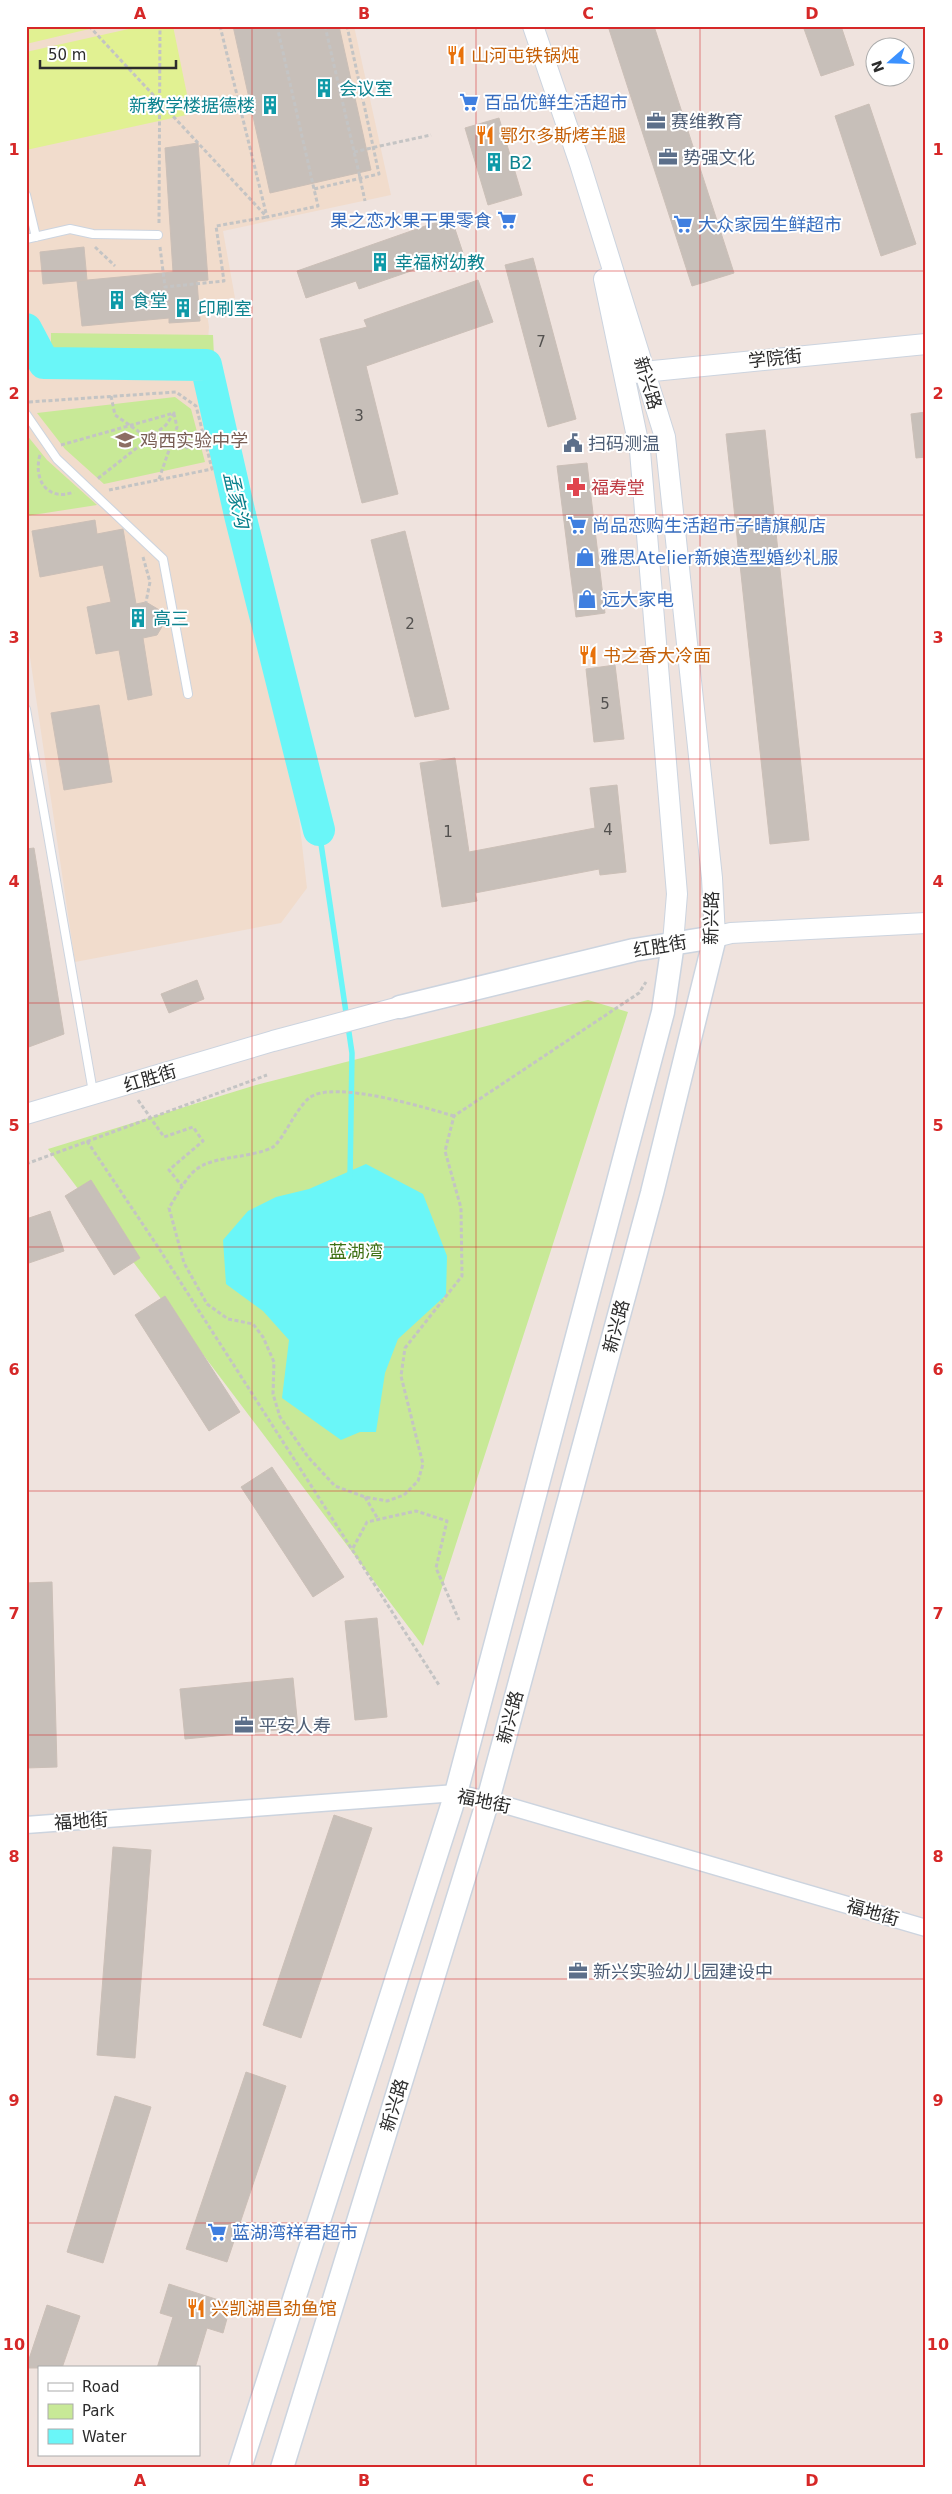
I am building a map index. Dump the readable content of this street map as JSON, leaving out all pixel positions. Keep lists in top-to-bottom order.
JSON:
{
  "streets": {
    "main road": ["新兴路", "红胜街"],
    "street": ["学院街", "福地街"]
  },
  "crossings": [
    ["学院街", "新兴路"],
    ["新兴路", "红胜街"],
    ["新兴路", "福地街"]
  ],
  "water": ["孟家沟"],
  "parks": ["蓝湖湾"],
  "places": {
    "restaurant": [
      "山河屯铁锅炖",
      "鄂尔多斯烤羊腿",
      "书之香大冷面",
      "兴凯湖昌劲鱼馆"
    ],
    "building": [
      "会议室",
      "新教学楼据德楼",
      "B2",
      "幸福树幼教",
      "食堂",
      "印刷室",
      "高三"
    ],
    "supermarket": [
      "百品优鲜生活超市",
      "果之恋水果干果零食",
      "大众家园生鲜超市",
      "尚品恋购生活超市子晴旗舰店",
      "蓝湖湾祥君超市"
    ],
    "office": [
      "赛维教育",
      "势强文化",
      "平安人寿",
      "新兴实验幼儿园建设中"
    ],
    "school or university": ["鸡西实验中学"],
    "public building": ["扫码测温"],
    "pharmacy": ["福寿堂"],
    "shop": ["雅思Atelier新娘造型婚纱礼服", "远大家电"]
  },
  "house_numbers": [
    "7",
    "3",
    "2",
    "5",
    "4",
    "1"
  ],
  "legend": ["Road", "Park", "Water"],
  "scale_bar": "50 m",
  "north": "left",
  "grid": {
    "columns": [
      "A",
      "B",
      "C",
      "D"
    ],
    "rows": [
      "1",
      "2",
      "3",
      "4",
      "5",
      "6",
      "7",
      "8",
      "9",
      "10"
    ]
  }
}
